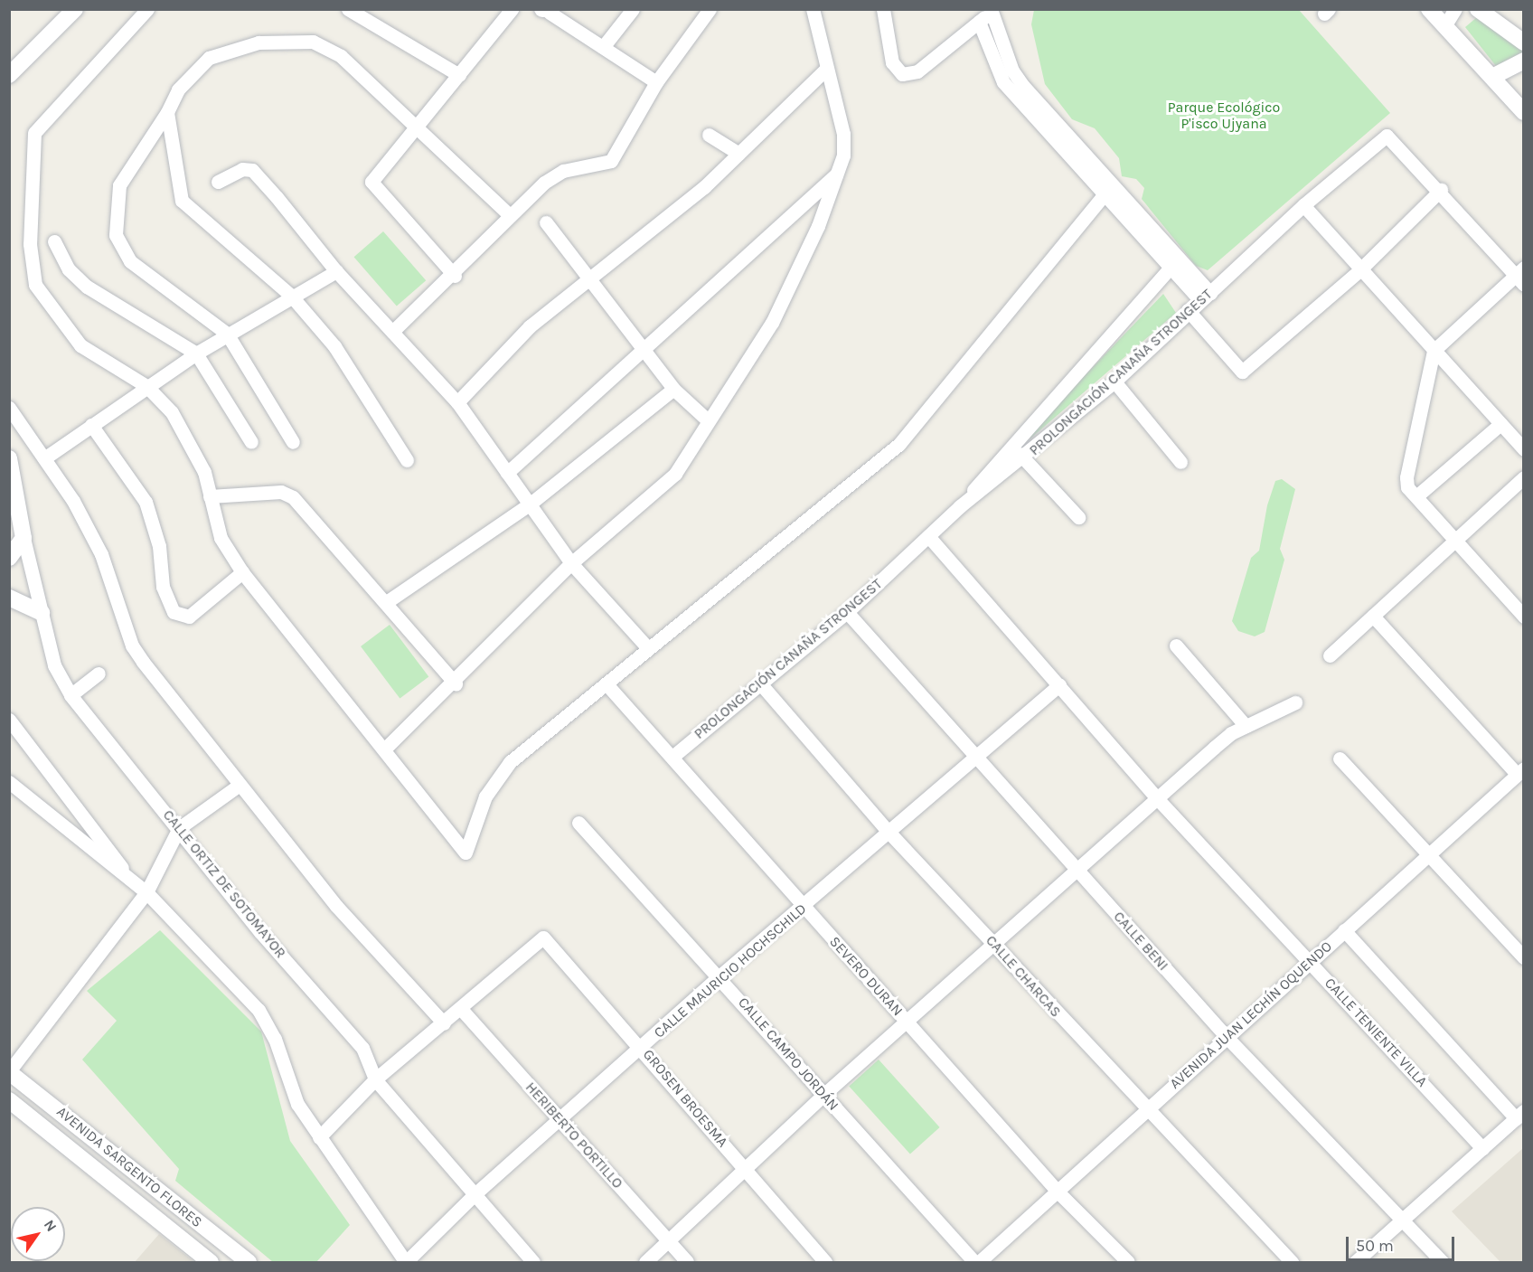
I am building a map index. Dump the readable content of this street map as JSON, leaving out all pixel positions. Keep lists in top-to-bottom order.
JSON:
{
  "streets": {
    "street": [
      "PROLONGACIÓN CANAÑA STRONGEST",
      "CALLE ORTIZ DE SOTOMAYOR",
      "CALLE BENI",
      "CALLE MAURICIO HOCHSCHILD",
      "SEVERO DURAN",
      "CALLE CHARCAS",
      "AVENIDA JUAN LECHÍN OQUENDO",
      "CALLE TENIENTE VILLA",
      "CALLE CAMPO JORDÁN",
      "GROSEN BROESMA",
      "HERIBERTO PORTILLO",
      "AVENIDA SARGENTO FLORES"
    ]
  },
  "crossings": [
    ["PROLONGACIÓN CANAÑA STRONGEST", "CALLE BENI"],
    ["PROLONGACIÓN CANAÑA STRONGEST", "SEVERO DURAN"],
    ["PROLONGACIÓN CANAÑA STRONGEST", "CALLE CHARCAS"],
    ["PROLONGACIÓN CANAÑA STRONGEST", "CALLE TENIENTE VILLA"],
    ["CALLE ORTIZ DE SOTOMAYOR", "CALLE MAURICIO HOCHSCHILD"],
    ["CALLE BENI", "CALLE MAURICIO HOCHSCHILD"],
    ["CALLE BENI", "AVENIDA JUAN LECHÍN OQUENDO"],
    ["CALLE MAURICIO HOCHSCHILD", "SEVERO DURAN"],
    ["CALLE MAURICIO HOCHSCHILD", "CALLE CHARCAS"],
    ["CALLE MAURICIO HOCHSCHILD", "CALLE TENIENTE VILLA"],
    ["CALLE MAURICIO HOCHSCHILD", "CALLE CAMPO JORDÁN"],
    ["CALLE MAURICIO HOCHSCHILD", "GROSEN BROESMA"],
    ["CALLE MAURICIO HOCHSCHILD", "HERIBERTO PORTILLO"],
    ["SEVERO DURAN", "AVENIDA JUAN LECHÍN OQUENDO"],
    ["CALLE CHARCAS", "AVENIDA JUAN LECHÍN OQUENDO"],
    ["AVENIDA JUAN LECHÍN OQUENDO", "CALLE TENIENTE VILLA"],
    ["GROSEN BROESMA", "HERIBERTO PORTILLO"]
  ],
  "parks": ["Parque Ecológico P'isco Ujyana"],
  "scale_bar": "50 m",
  "north": "top right"
}
